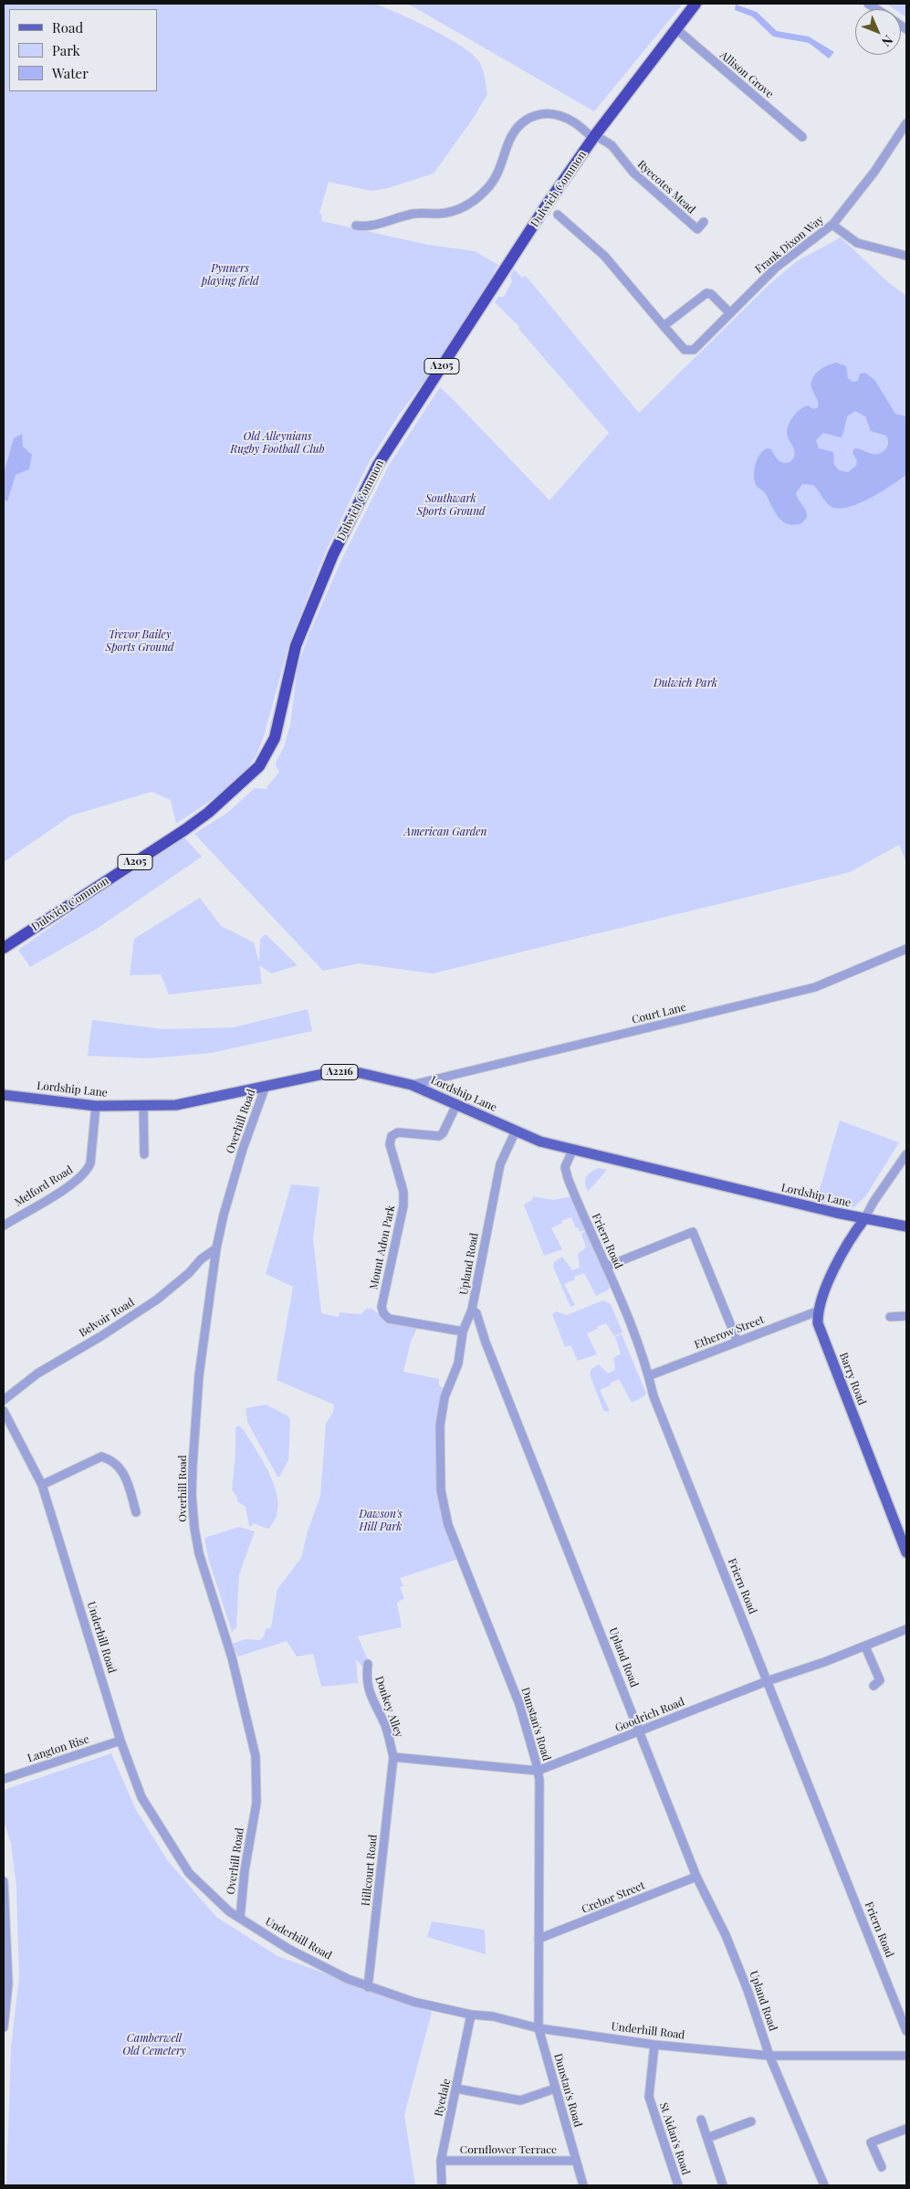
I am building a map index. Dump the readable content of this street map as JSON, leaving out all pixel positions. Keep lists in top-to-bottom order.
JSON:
{
  "streets": {
    "highway": ["Dulwich Common", "A205"],
    "main road": ["A2216", "Lordship Lane", "Barry Road"],
    "street": [
      "Allison Grove",
      "Ryecotes Mead",
      "Frank Dixon Way",
      "Court Lane",
      "Overhill Road",
      "Melford Road",
      "Friern Road",
      "Mount Adon Park",
      "Upland Road",
      "Belvoir Road",
      "Etherow Street",
      "Underhill Road",
      "Donkey Alley",
      "Goodrich Road",
      "Dunstan's Road",
      "Langton Rise",
      "Hillcourt Road",
      "Crebor Street",
      "Ryedale",
      "St Aidan's Road",
      "Cornflower Terrace"
    ]
  },
  "crossings": [
    ["Allison Grove", "Dulwich Common"],
    ["Ryecotes Mead", "Dulwich Common"],
    ["Court Lane", "Lordship Lane"],
    ["Lordship Lane", "Overhill Road"],
    ["Lordship Lane", "Melford Road"],
    ["Lordship Lane", "Friern Road"],
    ["Lordship Lane", "Mount Adon Park"],
    ["Lordship Lane", "Upland Road"],
    ["Overhill Road", "Belvoir Road"],
    ["Overhill Road", "Underhill Road"],
    ["Friern Road", "Etherow Street"],
    ["Friern Road", "Goodrich Road"],
    ["Mount Adon Park", "Dunstan's Road"],
    ["Upland Road", "Underhill Road"],
    ["Upland Road", "Goodrich Road"],
    ["Upland Road", "Dunstan's Road"],
    ["Upland Road", "Crebor Street"],
    ["Etherow Street", "Barry Road"],
    ["Underhill Road", "Dunstan's Road"],
    ["Underhill Road", "Langton Rise"],
    ["Underhill Road", "Hillcourt Road"],
    ["Underhill Road", "Ryedale"],
    ["Underhill Road", "St Aidan's Road"],
    ["Donkey Alley", "Goodrich Road"],
    ["Donkey Alley", "Hillcourt Road"],
    ["Goodrich Road", "Dunstan's Road"],
    ["Goodrich Road", "Hillcourt Road"],
    ["Dunstan's Road", "Crebor Street"],
    ["Dunstan's Road", "Cornflower Terrace"],
    ["Ryedale", "Cornflower Terrace"]
  ],
  "parks": [
    "Pynners playing field",
    "Old Alleynians Rugby Football Club",
    "Southwark Sports Ground",
    "Trevor Bailey Sports Ground",
    "Dulwich Park",
    "American Garden",
    "Dawson's Hill Park",
    "Camberwell Old Cemetery"
  ],
  "legend": ["Road", "Park", "Water"],
  "north": "bottom right"
}
